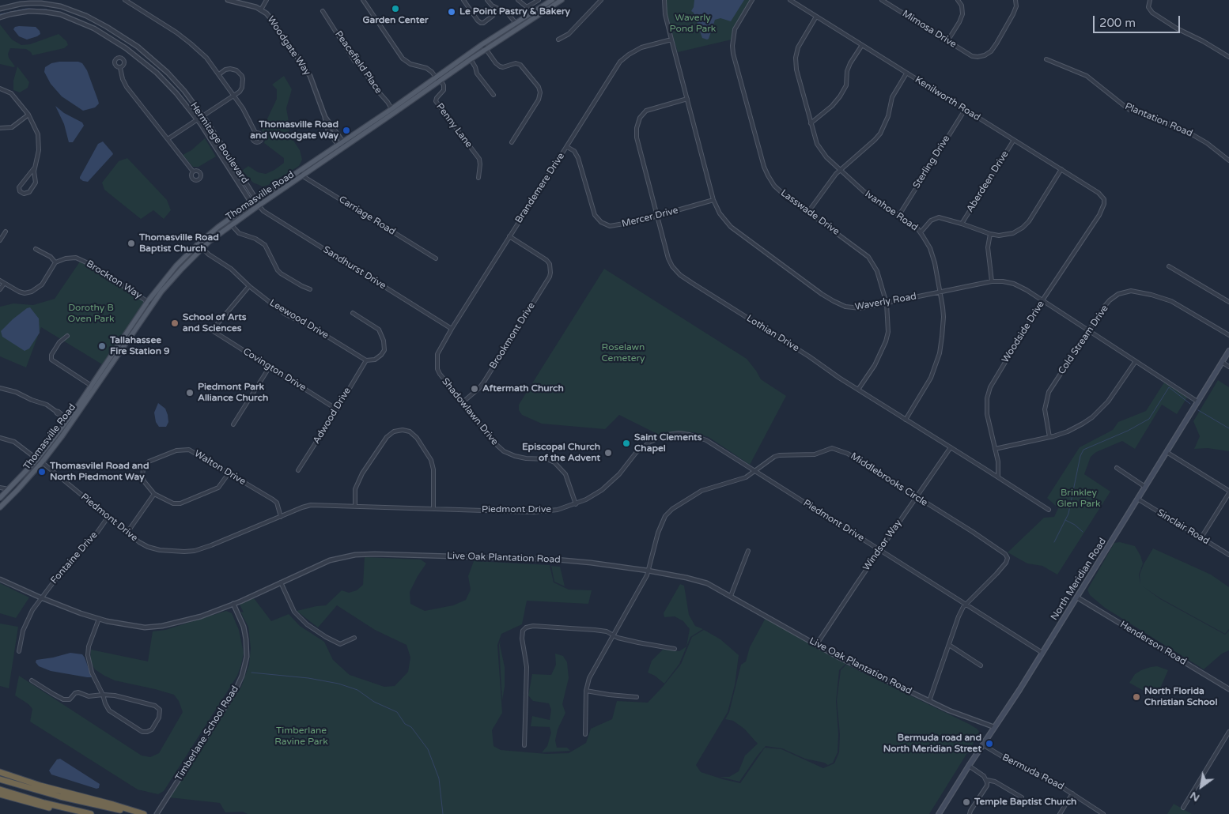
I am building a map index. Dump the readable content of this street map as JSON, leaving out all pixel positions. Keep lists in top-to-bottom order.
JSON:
{
  "streets": {
    "main road": ["Thomasville Road", "North Meridian Road"],
    "street": [
      "Mimosa Drive",
      "Woodgate Way",
      "Peacefield Place",
      "Kenilworth Road",
      "Plantation Road",
      "Penny Lane",
      "Hermitage Boulevard",
      "Sterling Drive",
      "Aberdeen Drive",
      "Brandemere Drive",
      "Ivanhoe Road",
      "Lasswade Drive",
      "Carriage Road",
      "Mercer Drive",
      "Sandhurst Drive",
      "Brockton Way",
      "Waverly Road",
      "Leewood Drive",
      "Woodside Drive",
      "Lothian Drive",
      "Brookmont Drive",
      "Cold Stream Drive",
      "Covington Drive",
      "Shadowlawn Drive",
      "Adwood Drive",
      "Walton Drive",
      "Middlebrooks Circle",
      "Piedmont Drive",
      "Sinclair Road",
      "Windsor Way",
      "Fontaine Drive",
      "Live Oak Plantation Road",
      "Henderson Road",
      "Timberlane School Road",
      "Bermuda Road"
    ]
  },
  "crossings": [
    ["Woodgate Way", "Thomasville Road"],
    ["Peacefield Place", "Thomasville Road"],
    ["Kenilworth Road", "Sterling Drive"],
    ["Kenilworth Road", "Aberdeen Drive"],
    ["Kenilworth Road", "Ivanhoe Road"],
    ["Kenilworth Road", "Woodside Drive"],
    ["Penny Lane", "Thomasville Road"],
    ["Hermitage Boulevard", "Thomasville Road"],
    ["Hermitage Boulevard", "Sandhurst Drive"],
    ["Sterling Drive", "Ivanhoe Road"],
    ["Brandemere Drive", "Mercer Drive"],
    ["Brandemere Drive", "Sandhurst Drive"],
    ["Brandemere Drive", "Waverly Road"],
    ["Brandemere Drive", "Brookmont Drive"],
    ["Brandemere Drive", "Shadowlawn Drive"],
    ["Thomasville Road", "Carriage Road"],
    ["Thomasville Road", "Sandhurst Drive"],
    ["Thomasville Road", "Brockton Way"],
    ["Thomasville Road", "Leewood Drive"],
    ["Thomasville Road", "Piedmont Drive"],
    ["Ivanhoe Road", "Waverly Road"],
    ["Ivanhoe Road", "Lothian Drive"],
    ["Lasswade Drive", "Waverly Road"],
    ["Lasswade Drive", "Lothian Drive"],
    ["Mercer Drive", "Waverly Road"],
    ["Mercer Drive", "Lothian Drive"],
    ["Waverly Road", "Woodside Drive"],
    ["Waverly Road", "Lothian Drive"],
    ["Waverly Road", "Cold Stream Drive"],
    ["Waverly Road", "North Meridian Road"],
    ["Leewood Drive", "Covington Drive"],
    ["Leewood Drive", "Adwood Drive"],
    ["Woodside Drive", "Lothian Drive"],
    ["Lothian Drive", "Windsor Way"],
    ["Brookmont Drive", "Shadowlawn Drive"],
    ["Covington Drive", "Adwood Drive"],
    ["Shadowlawn Drive", "Piedmont Drive"],
    ["Walton Drive", "Piedmont Drive"],
    ["Middlebrooks Circle", "Piedmont Drive"],
    ["Middlebrooks Circle", "Windsor Way"],
    ["Middlebrooks Circle", "Live Oak Plantation Road"],
    ["Piedmont Drive", "Windsor Way"],
    ["Piedmont Drive", "Fontaine Drive"],
    ["Piedmont Drive", "North Meridian Road"],
    ["Sinclair Road", "North Meridian Road"],
    ["Windsor Way", "Live Oak Plantation Road"],
    ["Fontaine Drive", "Live Oak Plantation Road"],
    ["Live Oak Plantation Road", "North Meridian Road"],
    ["Live Oak Plantation Road", "Timberlane School Road"],
    ["North Meridian Road", "Henderson Road"],
    ["North Meridian Road", "Bermuda Road"]
  ],
  "parks": [
    "Waverly Pond Park",
    "Dorothy B Oven Park",
    "Roselawn Cemetery",
    "Brinkley Glen Park",
    "Timberlane Ravine Park"
  ],
  "places": [
    "Garden Center",
    "Le Point Pastry & Bakery",
    "Thomasville Road and Woodgate Way",
    "Thomasville Road Baptist Church",
    "School of Arts and Sciences",
    "Tallahassee Fire Station 9",
    "Aftermath Church",
    "Piedmont Park Alliance Church",
    "Saint Clements Chapel",
    "Episcopal Church of the Advent",
    "Thomasvilel Road and North Piedmont Way",
    "North Florida Christian School",
    "Bermuda road and North Meridian Street",
    "Temple Baptist Church"
  ],
  "scale_bar": "200 m",
  "north": "bottom left"
}
